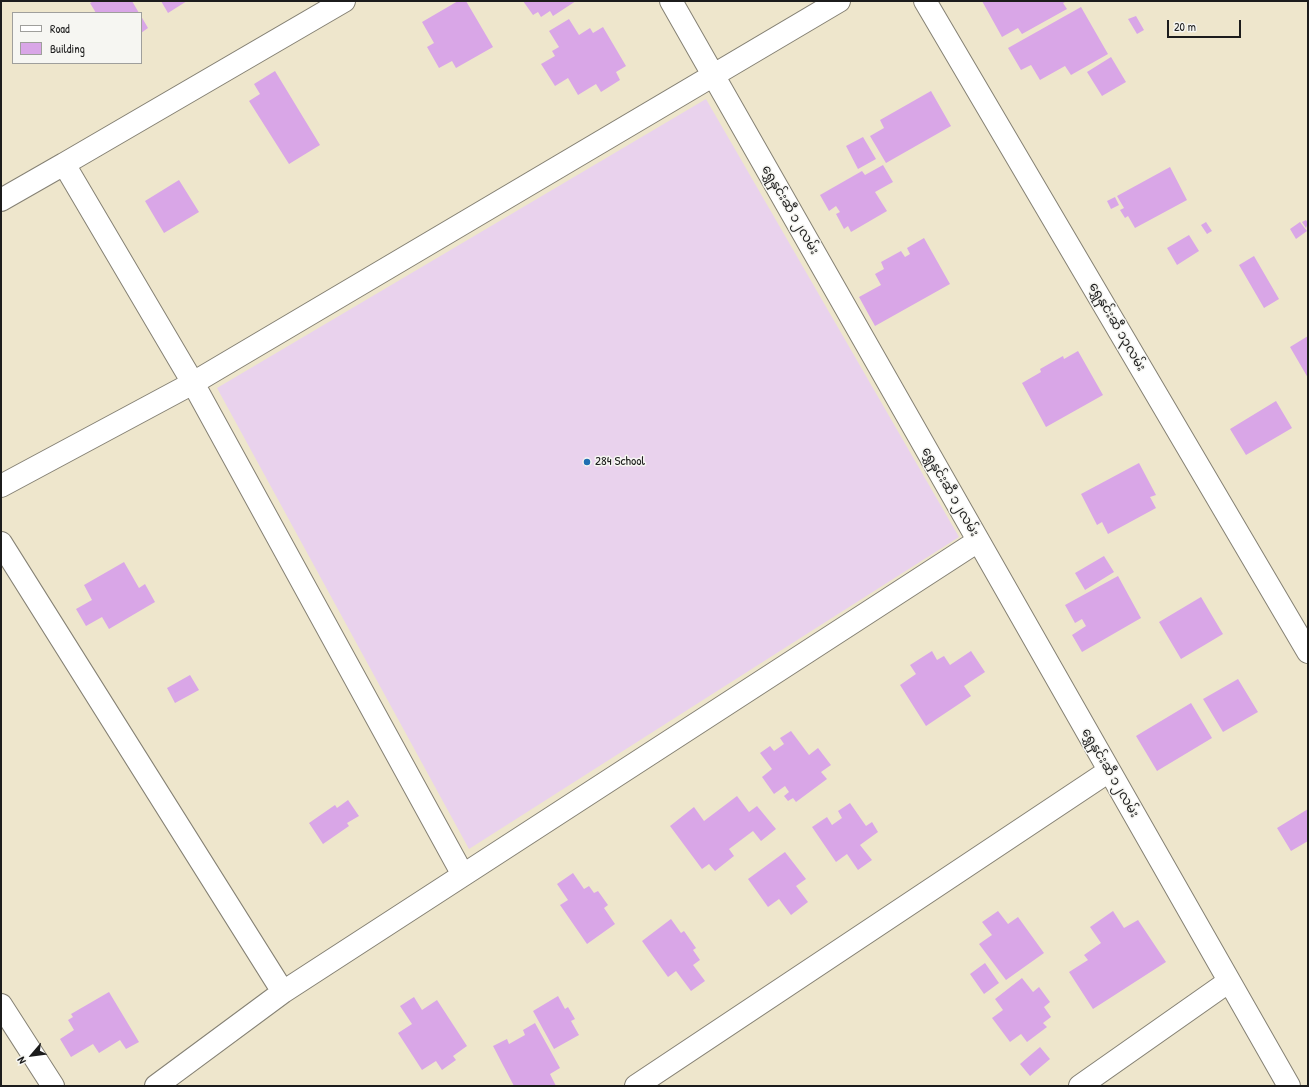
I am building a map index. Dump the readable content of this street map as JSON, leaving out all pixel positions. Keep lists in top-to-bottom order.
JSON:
{
  "streets": {
    "street": ["ရွှေနှင်းဆီ ၁၂လမ်း", "ရွှေနှင်းဆီ ၁၃လမ်း"]
  },
  "places": ["284 School"],
  "legend": ["Road", "Building"],
  "scale_bar": "20 m",
  "north": "bottom left"
}
